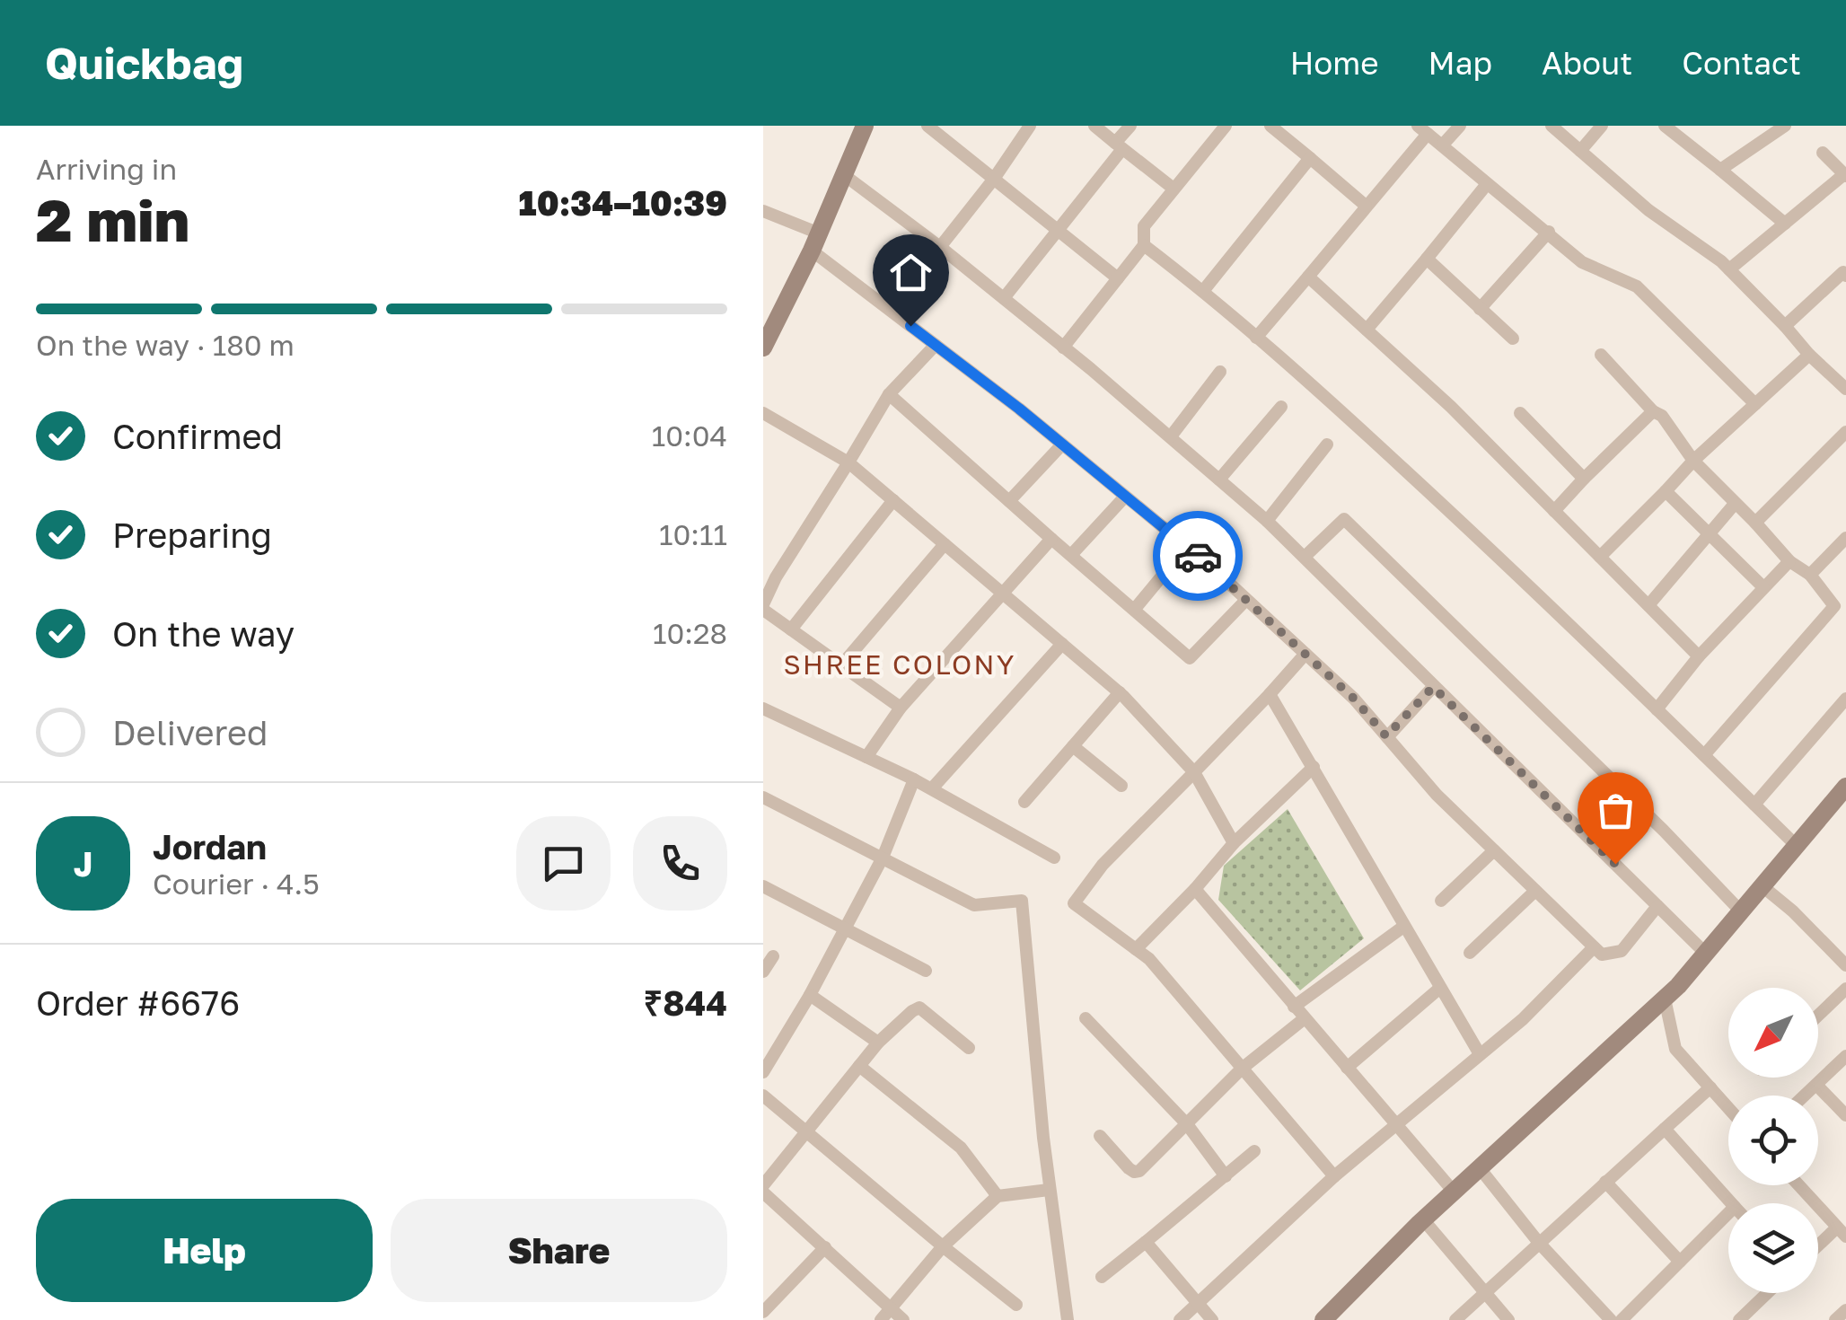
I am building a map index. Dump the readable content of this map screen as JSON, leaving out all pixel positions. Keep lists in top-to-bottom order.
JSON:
{
  "districts": ["SHREE COLONY"],
  "north": "bottom left",
  "page": {
    "header": "Quickbag",
    "nav": [
      "Home",
      "Map",
      "About",
      "Contact"
    ],
    "heading": ["2 min", "Arriving in", "10:34–10:39"],
    "panel": [
      "Jordan",
      "Courier · 4.5",
      "Order #6676",
      "₹844"
    ],
    "bar": "On the way · 180 m",
    "list": [
      ["Confirmed", "10:04"],
      ["Preparing", "10:11"],
      ["On the way", "10:28"],
      "Delivered"
    ],
    "round": "J",
    "buttons": ["Help", "Share"]
  }
}
